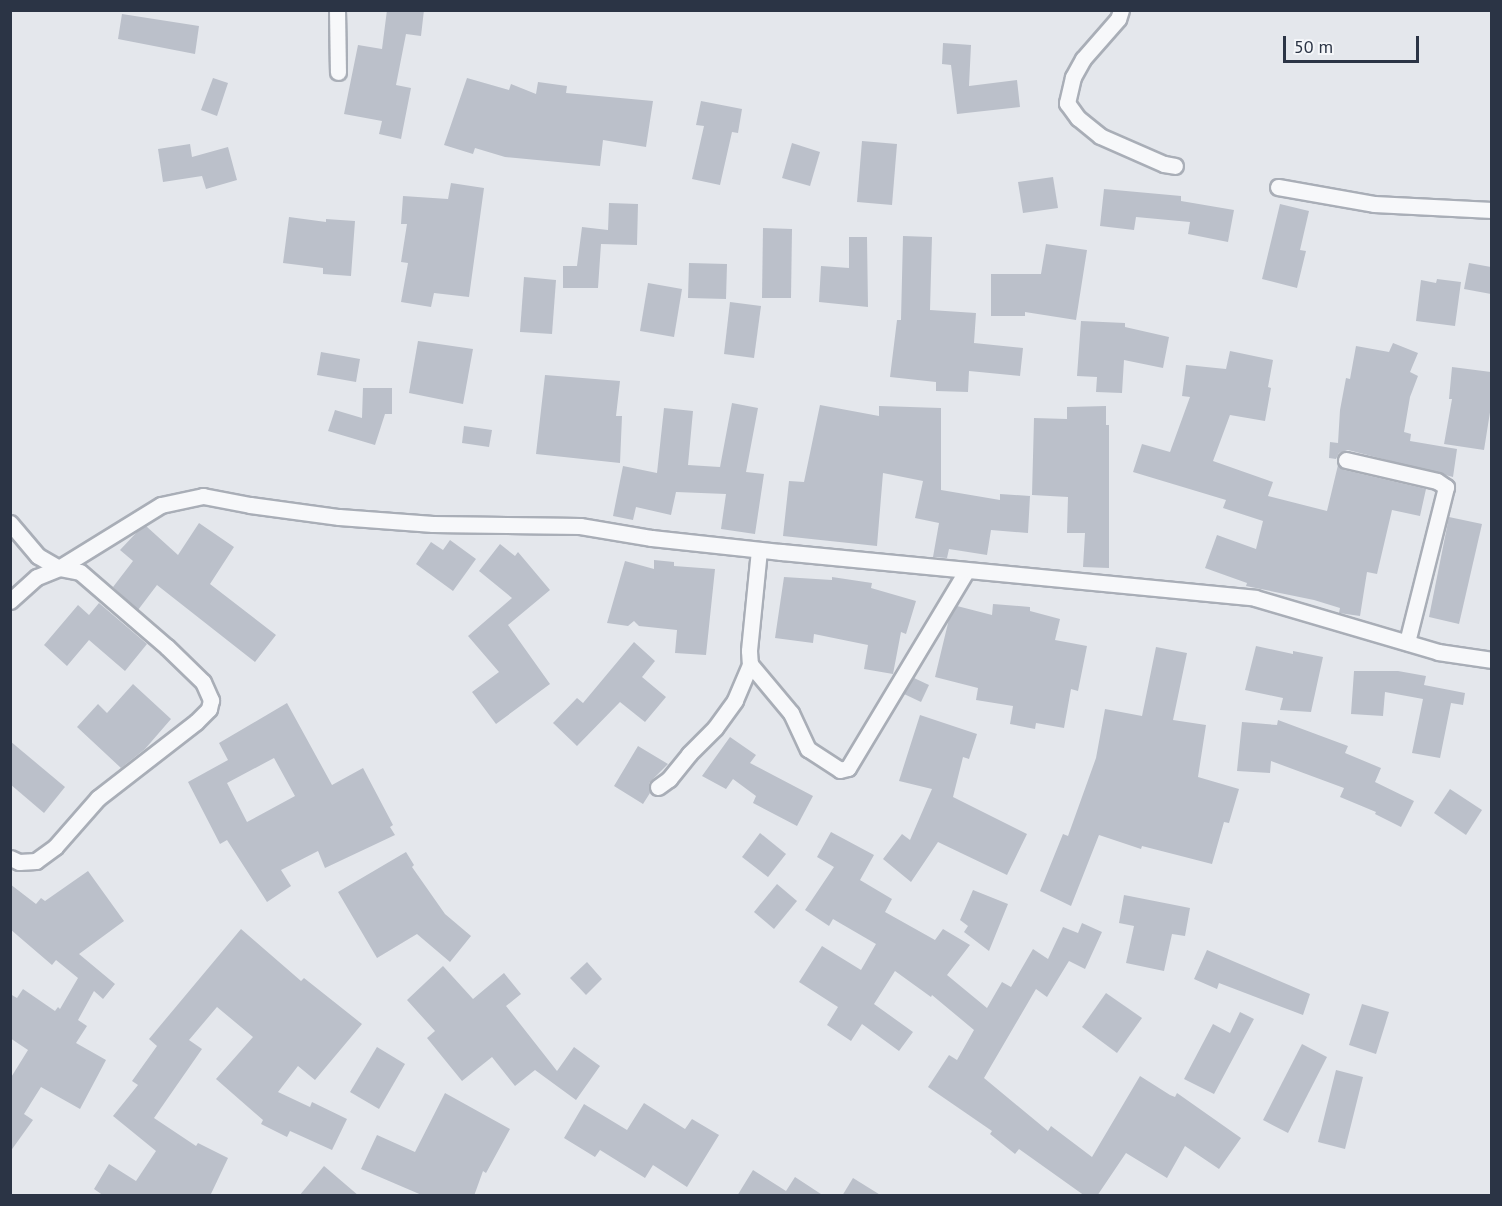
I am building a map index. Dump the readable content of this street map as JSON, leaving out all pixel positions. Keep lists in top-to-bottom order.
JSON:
{
  "scale_bar": "50 m"
}
